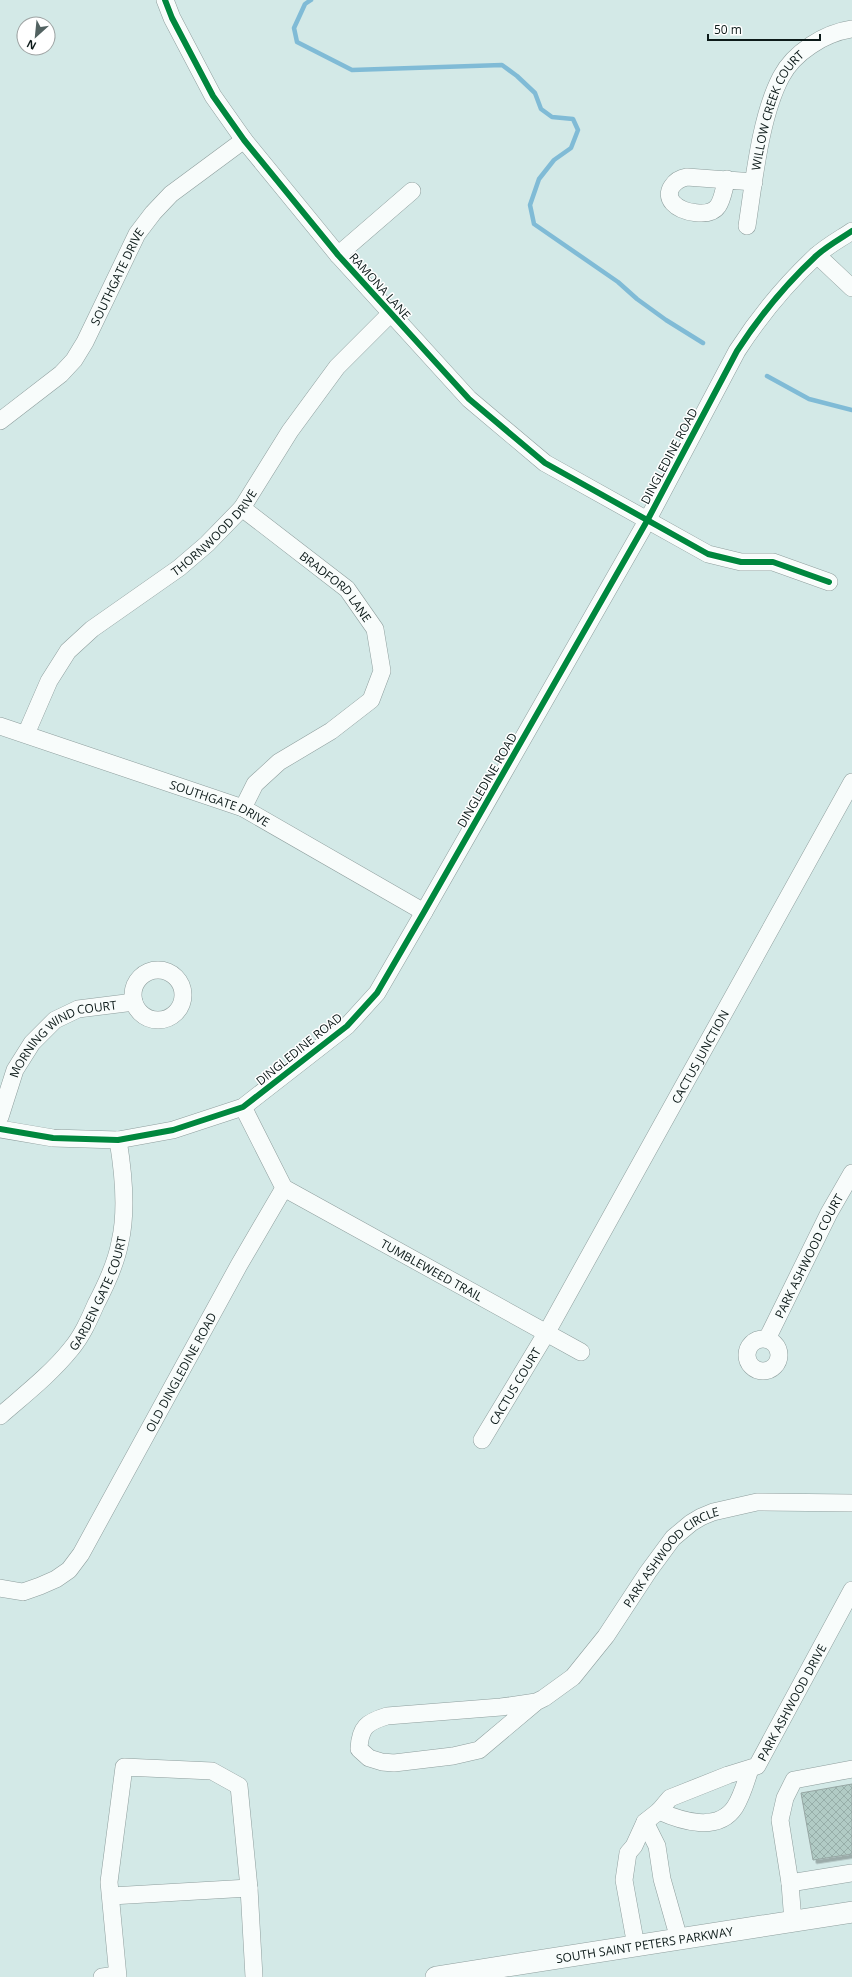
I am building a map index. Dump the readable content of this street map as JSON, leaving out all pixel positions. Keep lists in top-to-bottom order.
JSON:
{
  "streets": {
    "main road": ["SOUTH SAINT PETERS PARKWAY"],
    "street": [
      "WILLOW CREEK COURT",
      "SOUTHGATE DRIVE",
      "RAMONA LANE",
      "DINGLEDINE ROAD",
      "THORNWOOD DRIVE",
      "BRADFORD LANE",
      "MORNING WIND COURT",
      "CACTUS JUNCTION",
      "PARK ASHWOOD COURT",
      "TUMBLEWEED TRAIL",
      "GARDEN GATE COURT",
      "OLD DINGLEDINE ROAD",
      "CACTUS COURT",
      "PARK ASHWOOD CIRCLE",
      "PARK ASHWOOD DRIVE"
    ]
  },
  "crossings": [
    ["SOUTHGATE DRIVE", "RAMONA LANE"],
    ["SOUTHGATE DRIVE", "DINGLEDINE ROAD"],
    ["SOUTHGATE DRIVE", "THORNWOOD DRIVE"],
    ["SOUTHGATE DRIVE", "BRADFORD LANE"],
    ["RAMONA LANE", "DINGLEDINE ROAD"],
    ["RAMONA LANE", "THORNWOOD DRIVE"],
    ["DINGLEDINE ROAD", "GARDEN GATE COURT"],
    ["THORNWOOD DRIVE", "BRADFORD LANE"],
    ["CACTUS JUNCTION", "TUMBLEWEED TRAIL"],
    ["CACTUS JUNCTION", "CACTUS COURT"],
    ["TUMBLEWEED TRAIL", "OLD DINGLEDINE ROAD"],
    ["TUMBLEWEED TRAIL", "CACTUS COURT"],
    ["PARK ASHWOOD DRIVE", "SOUTH SAINT PETERS PARKWAY"]
  ],
  "scale_bar": "50 m",
  "north": "bottom left"
}
